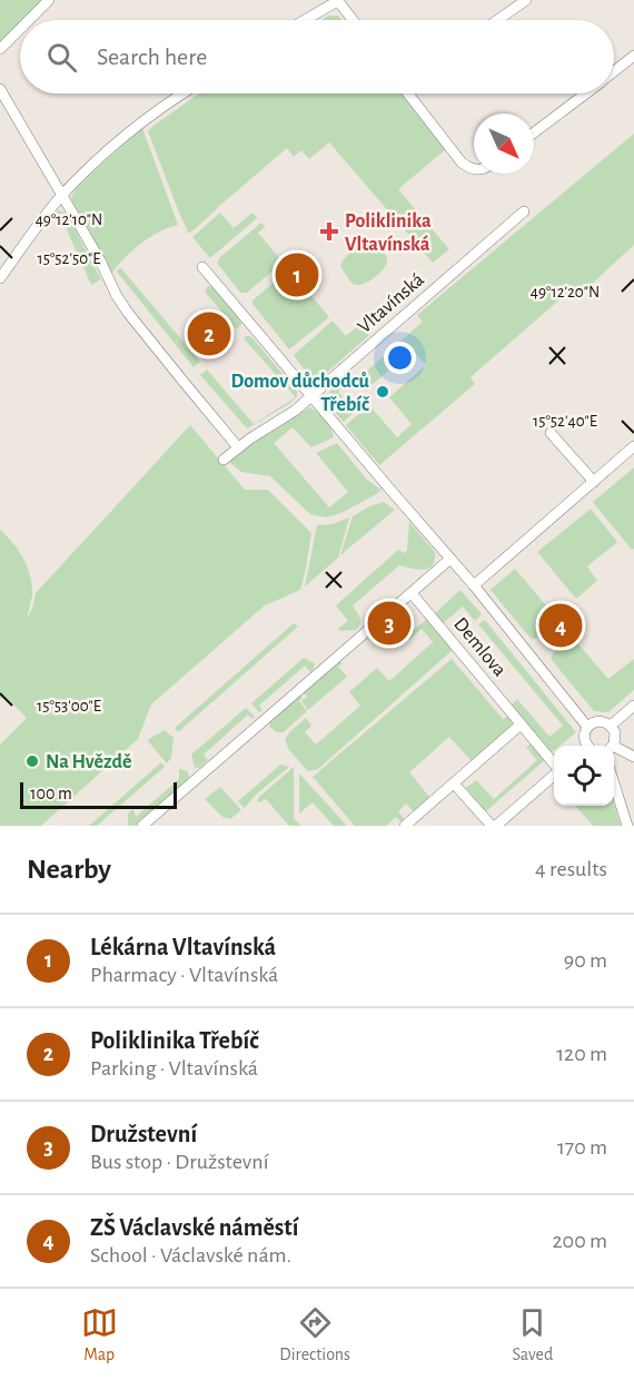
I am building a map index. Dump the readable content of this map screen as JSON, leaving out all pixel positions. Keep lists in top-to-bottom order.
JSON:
{
  "streets": {
    "street": ["Vltavínská", "Demlova"]
  },
  "places": {
    "health": ["Poliklinika Vltavínská"],
    "other": ["Domov důchodců Třebíč", "Na Hvězdě"]
  },
  "scale_bar": "100 m",
  "north": "bottom right",
  "page": {
    "search": "Search here",
    "pins": [
      "1",
      "2",
      "3",
      "4"
    ],
    "scale": "100 m",
    "heading": ["Nearby", "4 results"],
    "list": [
      {
        "mark": "1",
        "name": "Lékárna Vltavínská",
        "note": "Pharmacy · Vltavínská",
        "value": "90 m"
      },
      {
        "mark": "2",
        "name": "Poliklinika Třebíč",
        "note": "Parking · Vltavínská",
        "value": "120 m"
      },
      {
        "mark": "3",
        "name": "Družstevní",
        "note": "Bus stop · Družstevní",
        "value": "170 m"
      },
      {
        "mark": "4",
        "name": "ZŠ Václavské náměstí",
        "note": "School · Václavské nám.",
        "value": "200 m"
      }
    ],
    "nav": ["Map", "Directions", "Saved"]
  },
  "coordinates": [
    "49°12'10\"N",
    "15°52'50\"E",
    "49°12'20\"N",
    "15°52'40\"E",
    "15°53'00\"E"
  ]
}
